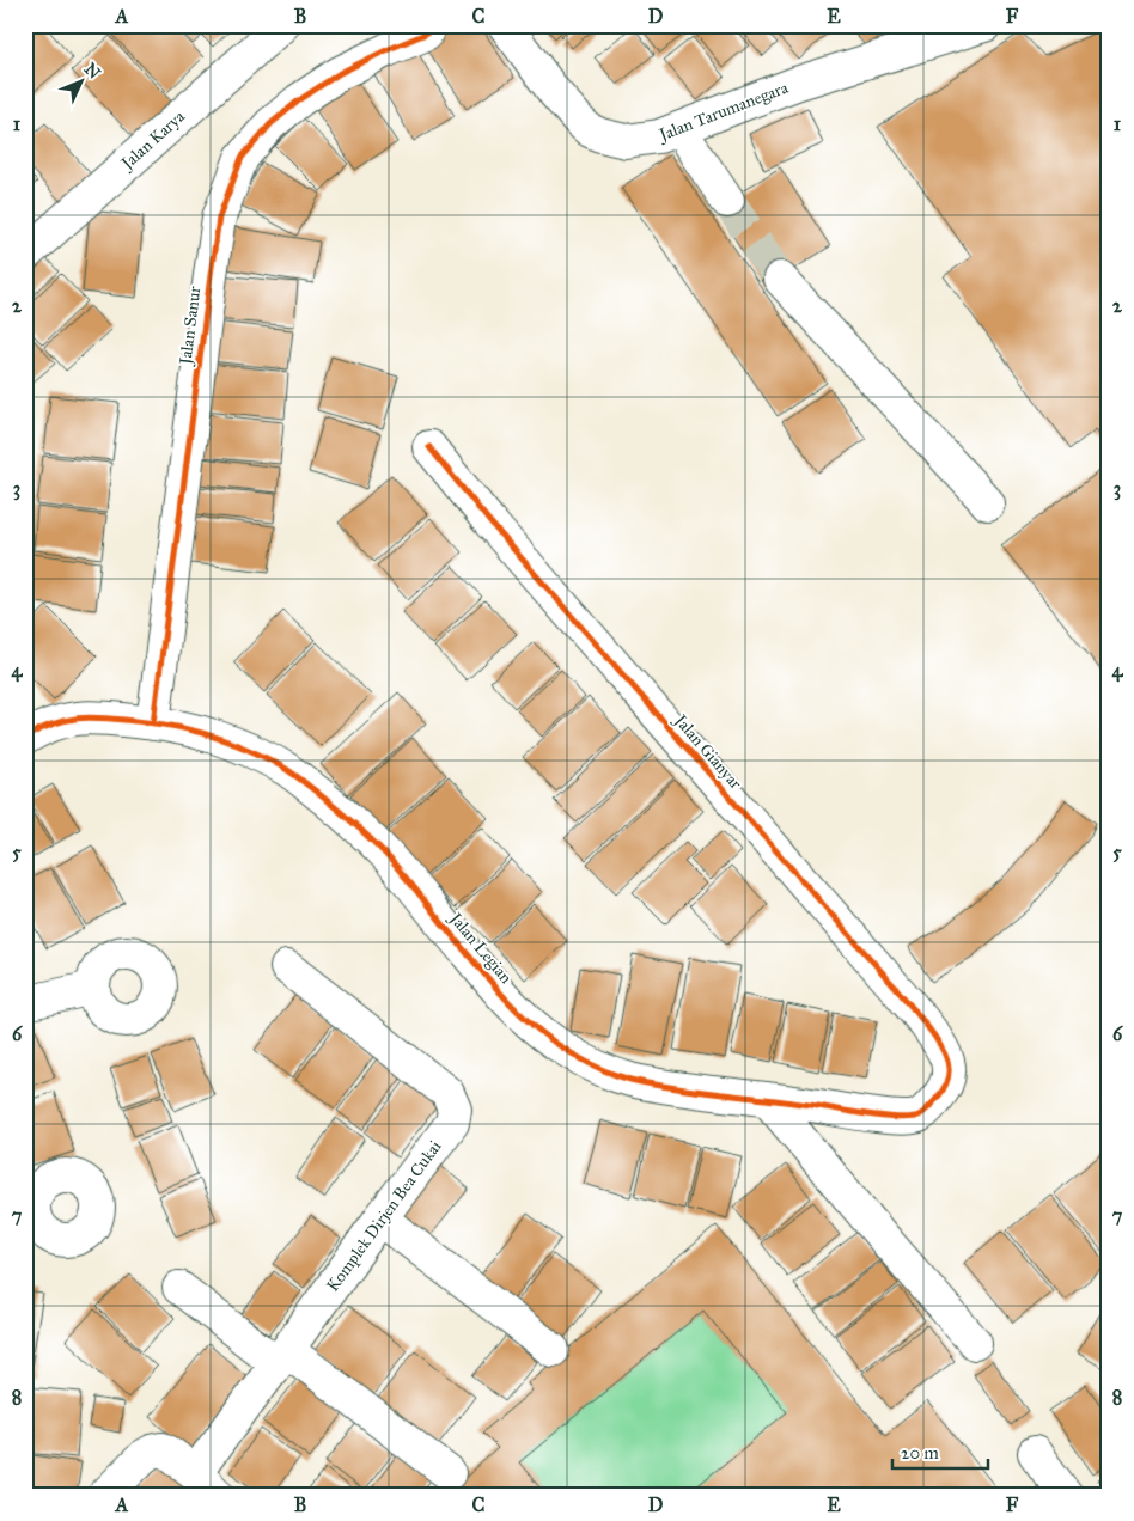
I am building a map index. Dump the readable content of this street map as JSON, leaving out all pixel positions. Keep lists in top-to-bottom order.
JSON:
{
  "streets": {
    "street": [
      "Jalan Tarumanegara",
      "Jalan Karya",
      "Jalan Sanur",
      "Jalan Gianyar",
      "Jalan Legian",
      "Komplek Dirjen Bea Cukai"
    ]
  },
  "crossings": [
    ["Jalan Sanur", "Jalan Legian"],
    ["Jalan Gianyar", "Jalan Legian"]
  ],
  "scale_bar": "20 m",
  "north": "top right",
  "grid": {
    "columns": [
      "A",
      "B",
      "C",
      "D",
      "E",
      "F"
    ],
    "rows": [
      "1",
      "2",
      "3",
      "4",
      "5",
      "6",
      "7",
      "8"
    ]
  }
}
